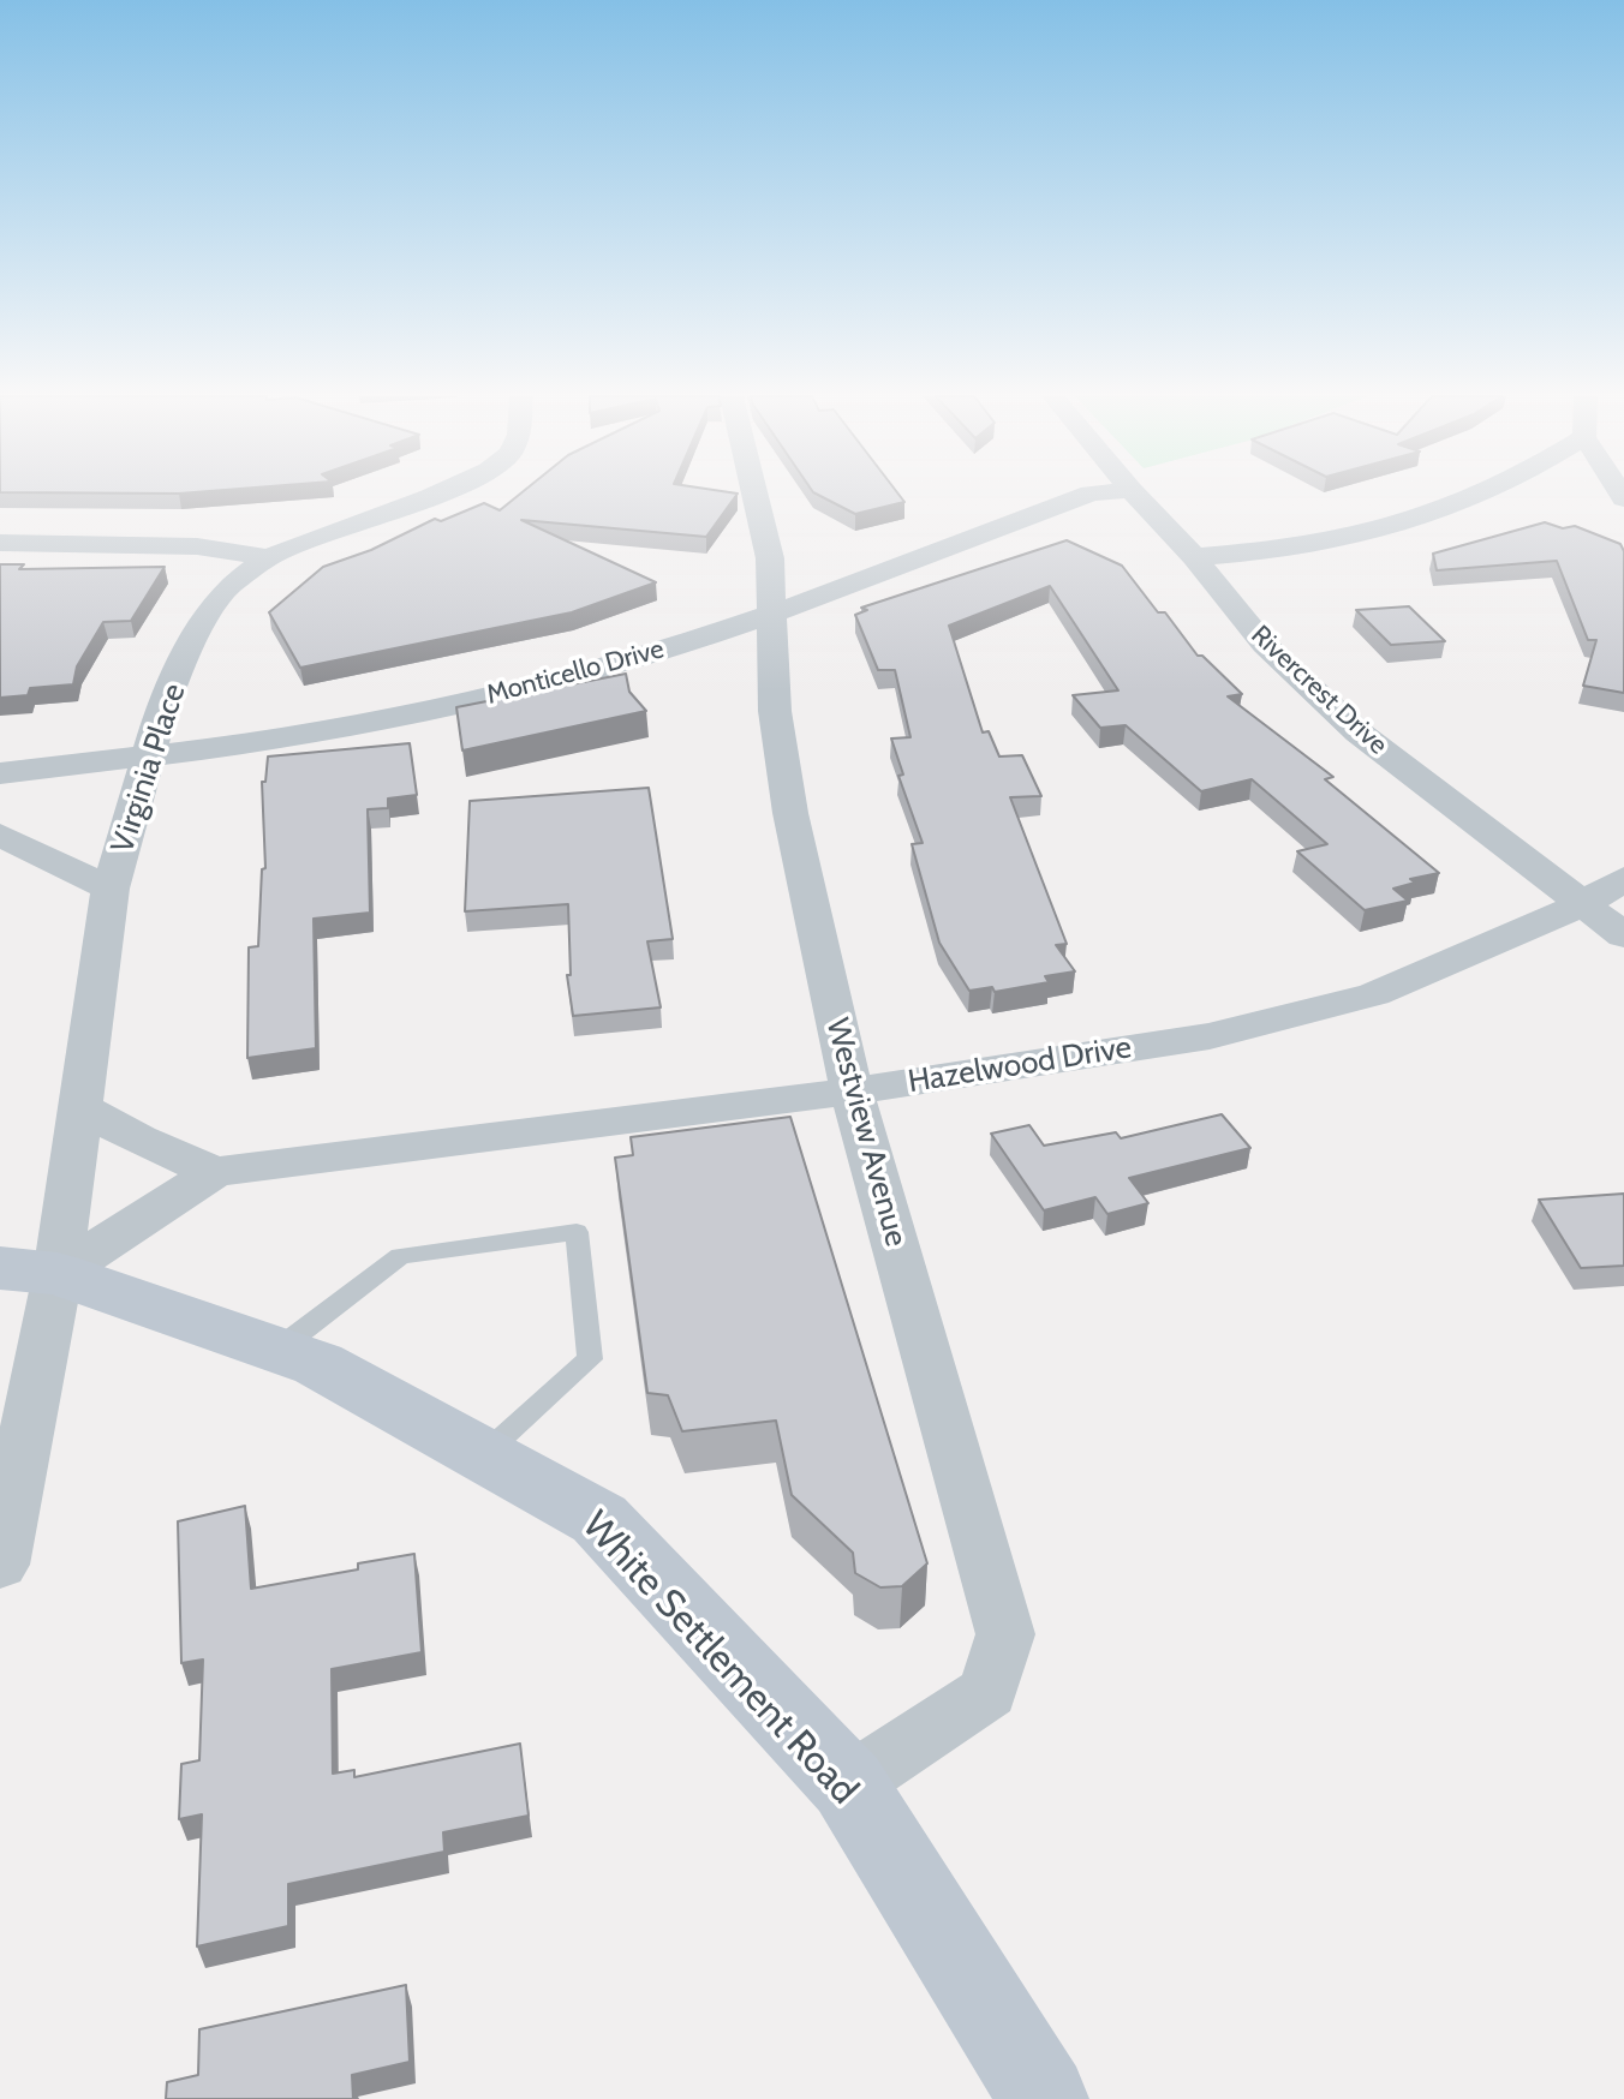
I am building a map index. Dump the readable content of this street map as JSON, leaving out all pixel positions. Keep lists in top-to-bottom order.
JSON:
{
  "streets": {
    "main road": ["White Settlement Road"],
    "street": [
      "Monticello Drive",
      "Rivercrest Drive",
      "Virginia Place",
      "Hazelwood Drive",
      "Westview Avenue"
    ]
  },
  "crossings": [
    ["Monticello Drive", "Virginia Place"],
    ["Monticello Drive", "Westview Avenue"],
    ["Rivercrest Drive", "Hazelwood Drive"],
    ["Virginia Place", "Hazelwood Drive"],
    ["Virginia Place", "White Settlement Road"],
    ["Hazelwood Drive", "Westview Avenue"],
    ["Hazelwood Drive", "White Settlement Road"],
    ["Westview Avenue", "White Settlement Road"]
  ]
}
